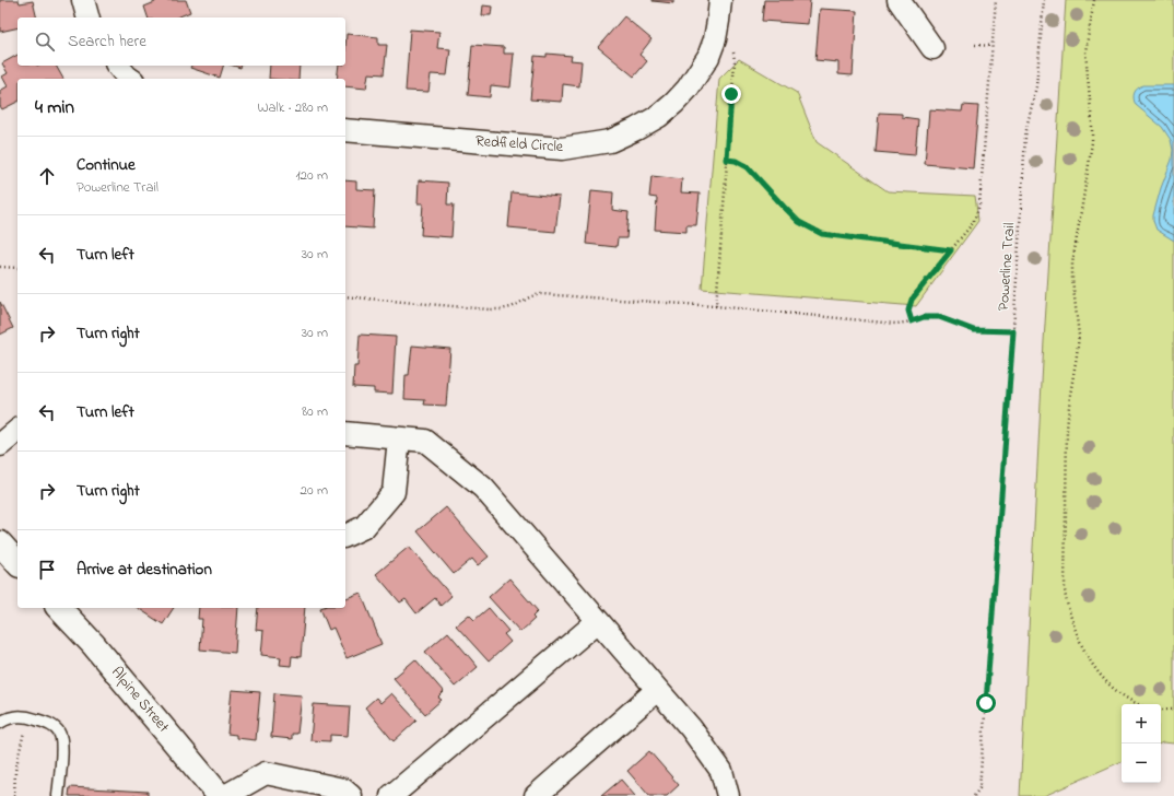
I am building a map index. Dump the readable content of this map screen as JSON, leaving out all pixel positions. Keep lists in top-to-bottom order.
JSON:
{
  "streets": {
    "street": ["Redfield Circle", "Alpine Street"],
    "path": ["Powerline Trail"]
  },
  "page": {
    "search": "Search here",
    "heading": ["4 min", "Walk · 280 m"],
    "list": [
      ["Continue", "Powerline Trail", "120 m"],
      ["Turn left", "30 m"],
      ["Turn right", "30 m"],
      ["Turn left", "80 m"],
      ["Turn right", "20 m"],
      "Arrive at destination"
    ],
    "map_buttons": ["+", "−"]
  }
}
